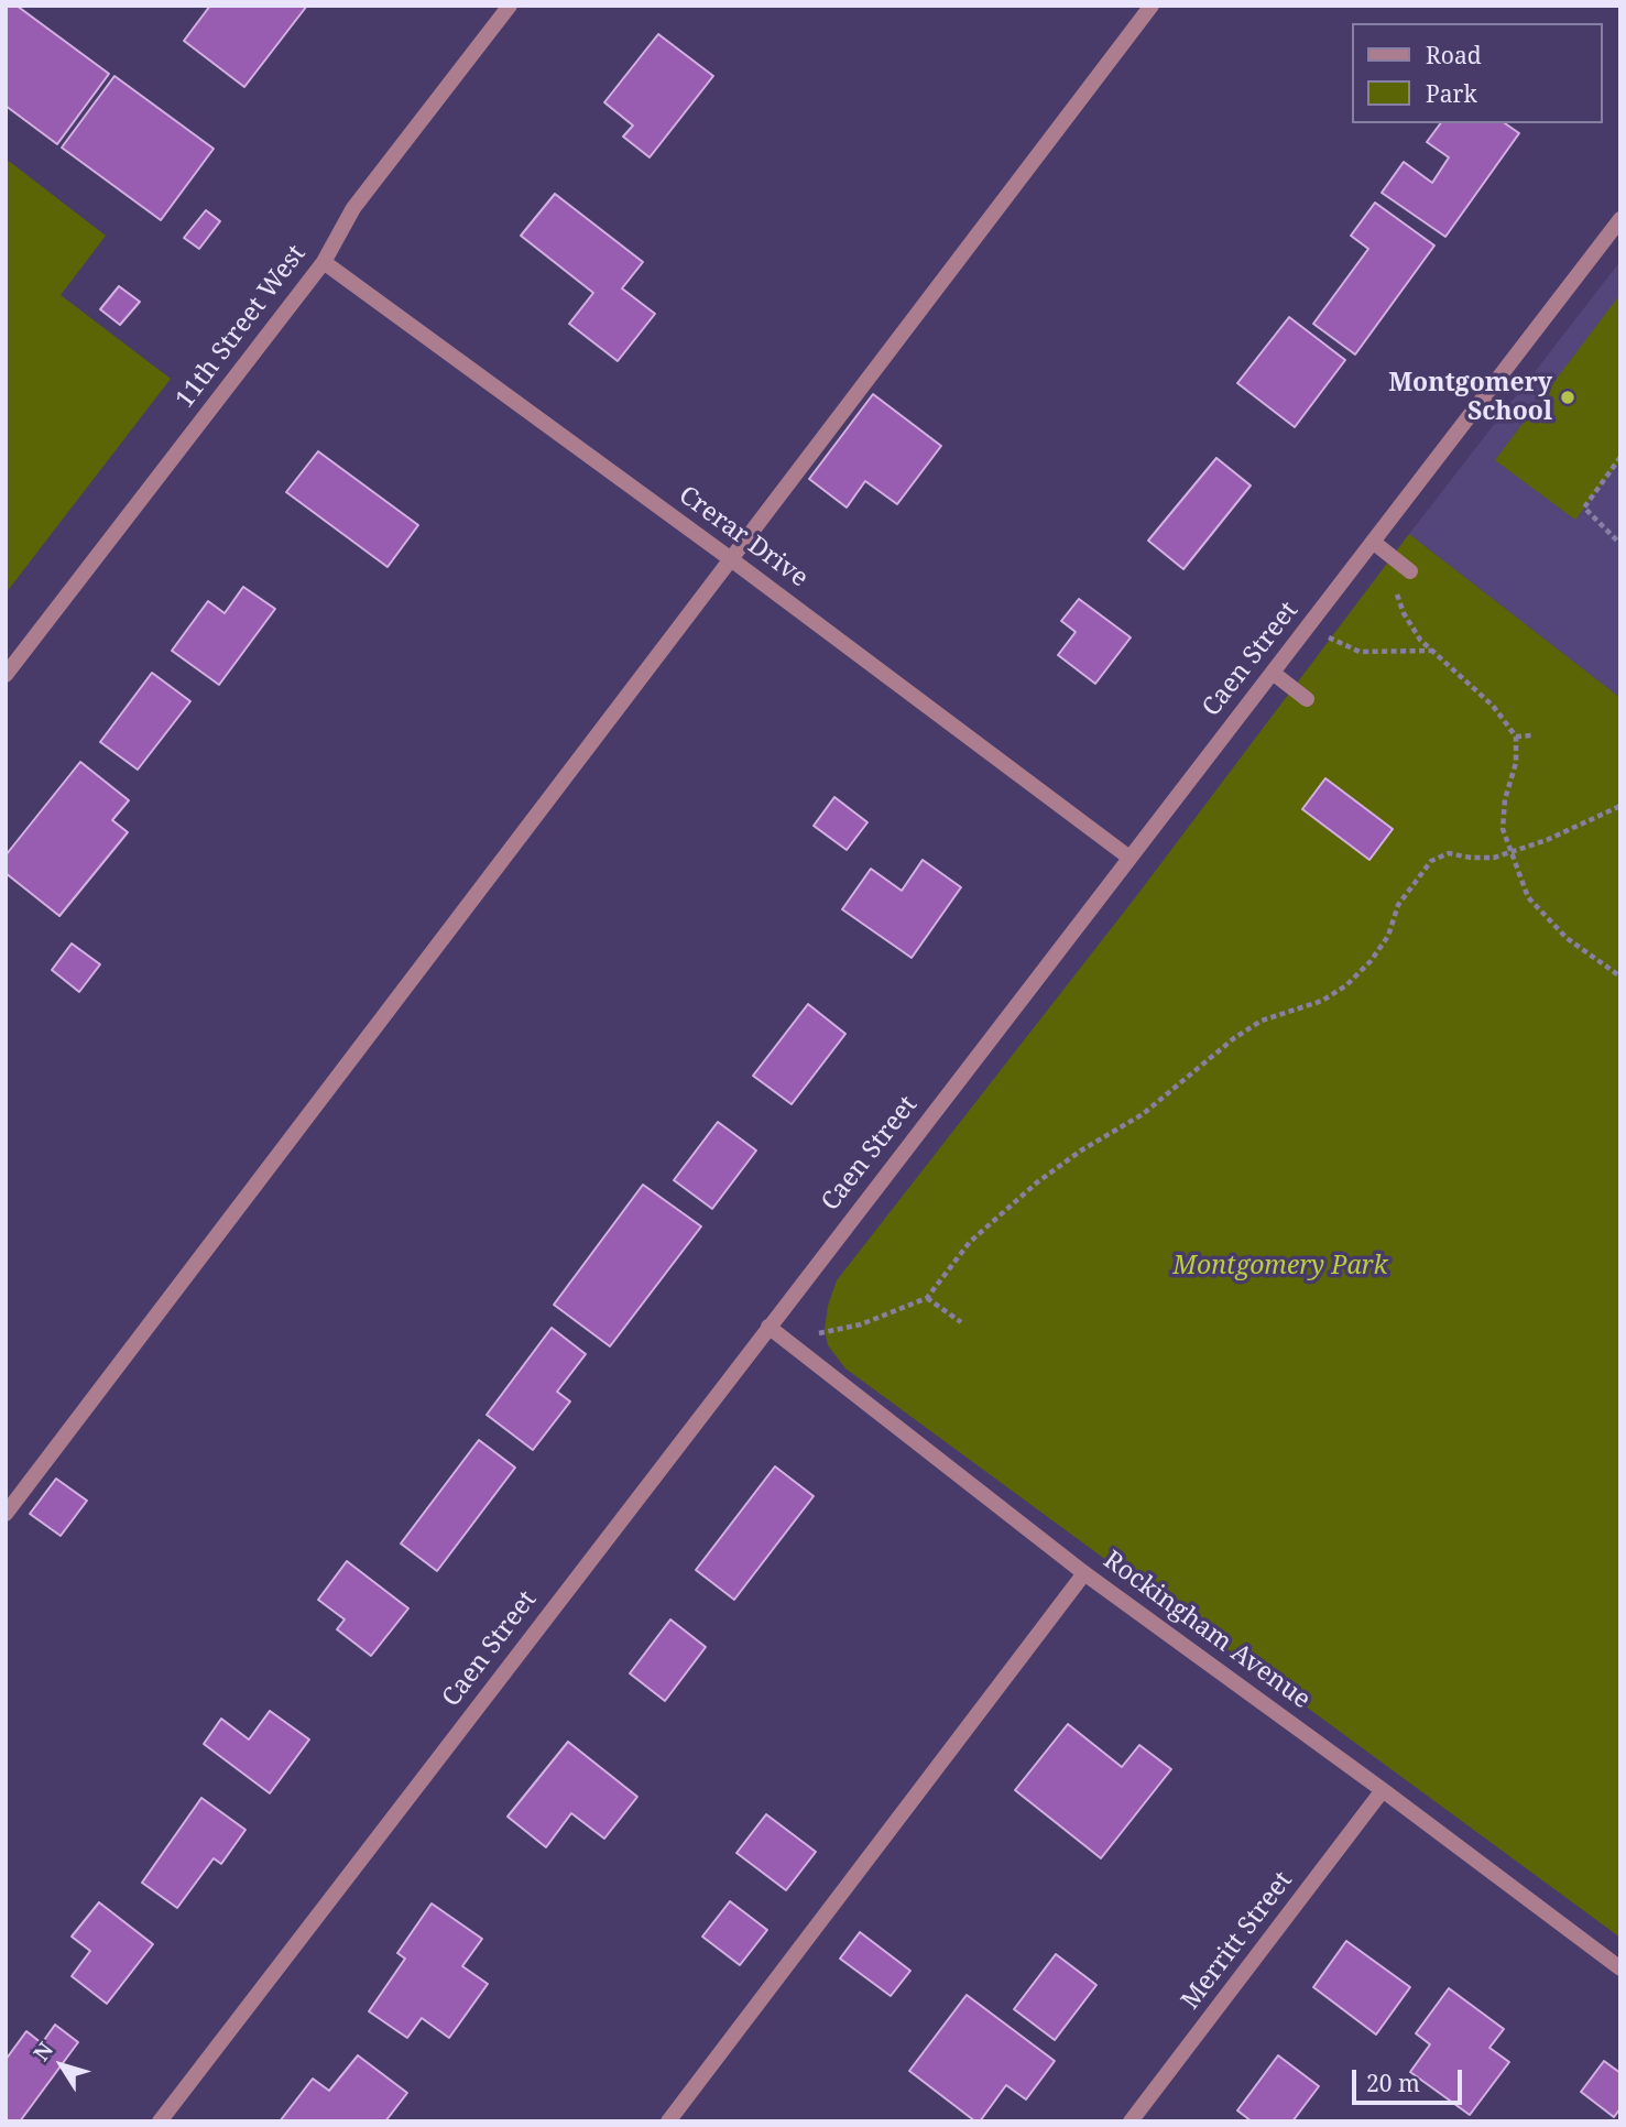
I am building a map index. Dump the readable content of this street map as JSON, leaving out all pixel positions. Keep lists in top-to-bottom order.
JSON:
{
  "streets": {
    "street": [
      "11th Street West",
      "Crerar Drive",
      "Caen Street",
      "Rockingham Avenue",
      "Merritt Street"
    ]
  },
  "crossings": [
    ["11th Street West", "Crerar Drive"],
    ["Crerar Drive", "Caen Street"],
    ["Caen Street", "Rockingham Avenue"],
    ["Rockingham Avenue", "Merritt Street"]
  ],
  "parks": ["Montgomery Park"],
  "places": ["Montgomery School"],
  "legend": ["Road", "Park"],
  "scale_bar": "20 m",
  "north": "top left"
}
